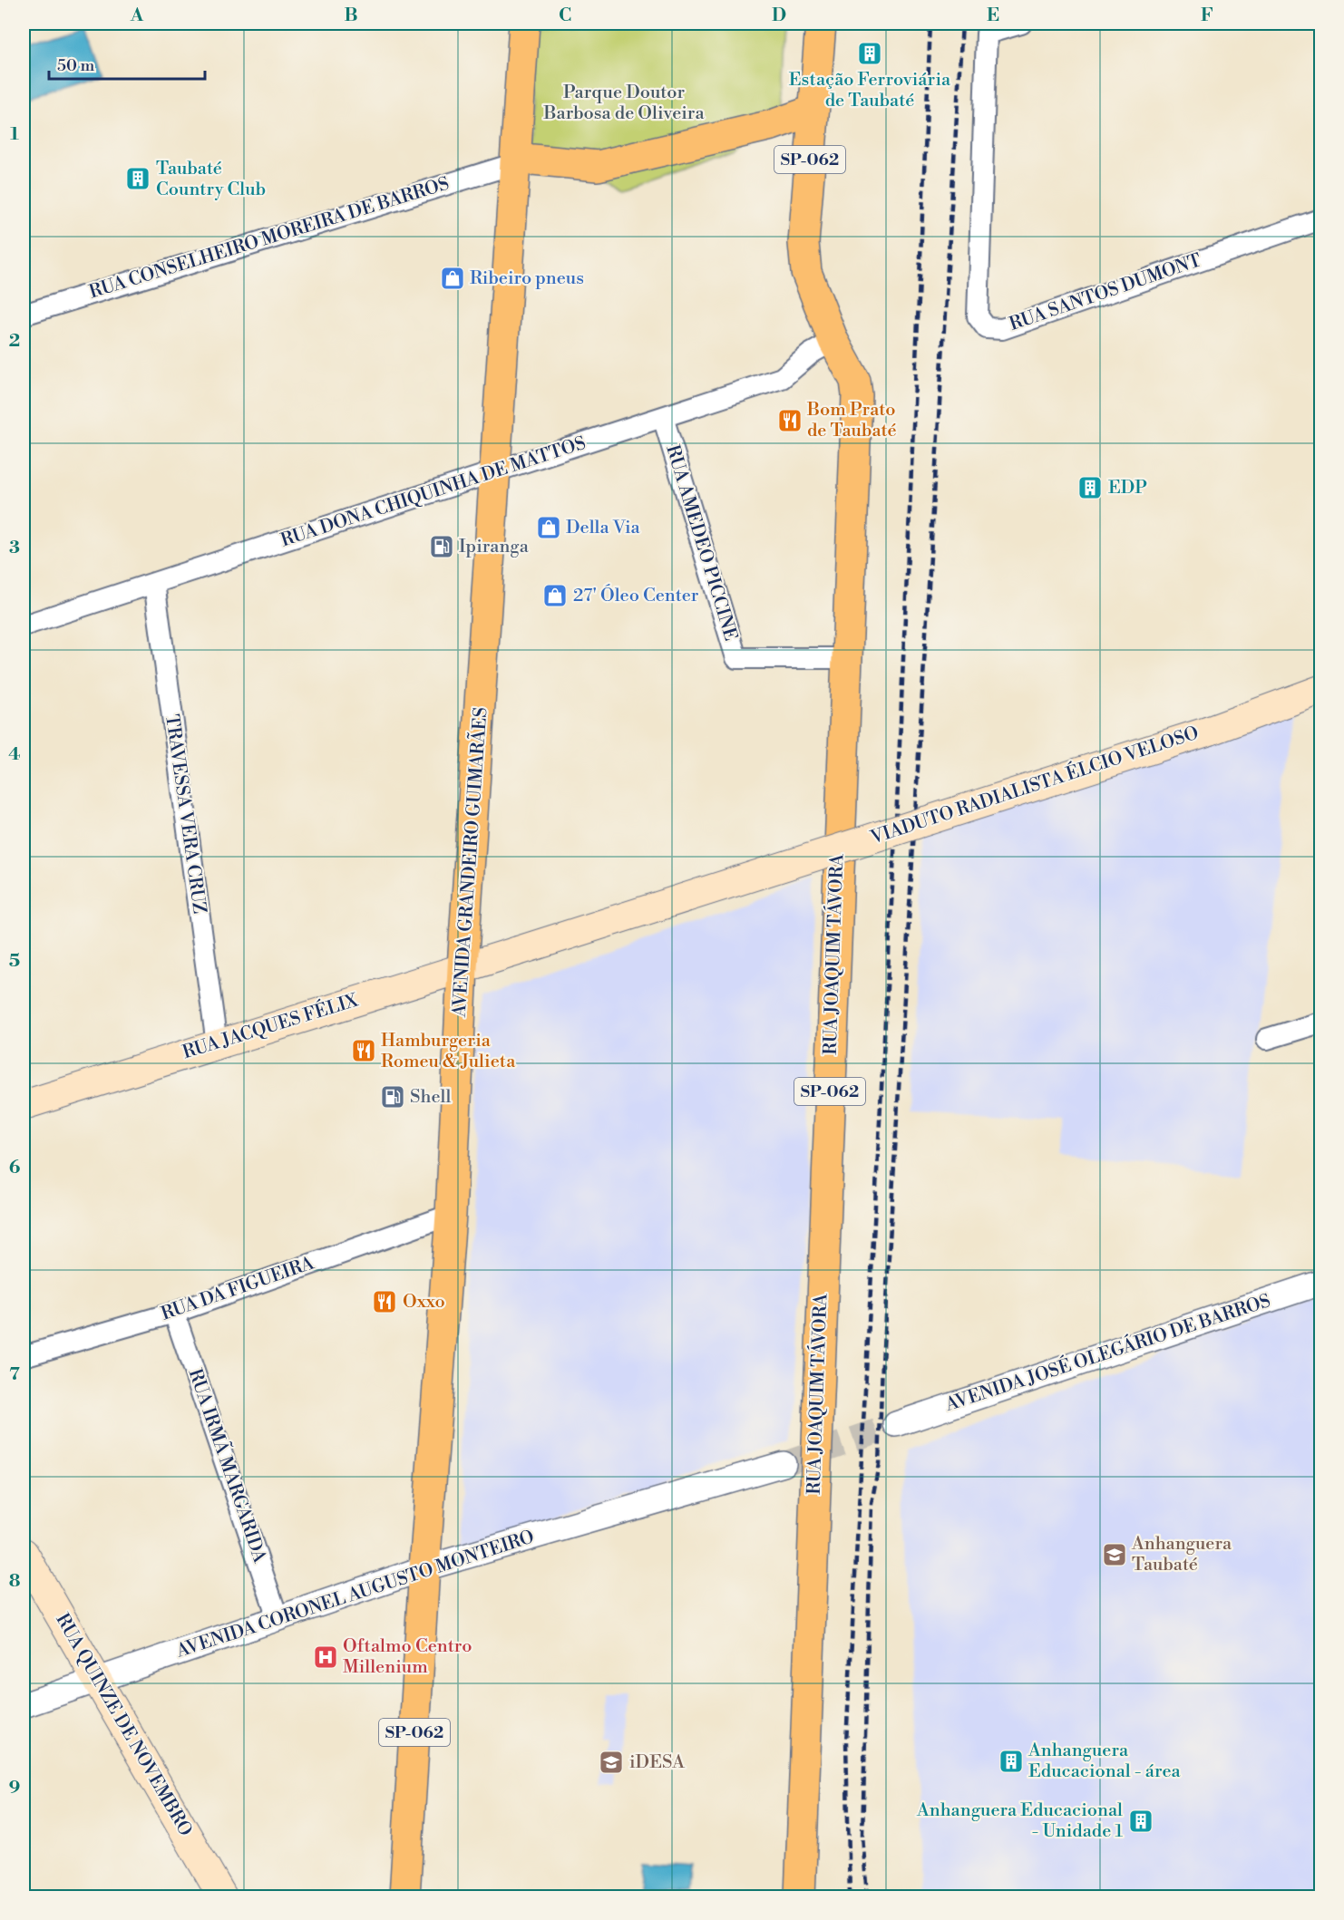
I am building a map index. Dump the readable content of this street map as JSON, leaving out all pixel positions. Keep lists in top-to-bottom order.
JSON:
{
  "streets": {
    "main road": [
      "SP-062",
      "VIADUTO RADIALISTA ÉLCIO VELOSO",
      "AVENIDA GRANDEIRO GUIMARÃES",
      "RUA JOAQUIM TÁVORA",
      "RUA JACQUES FÉLIX",
      "RUA QUINZE DE NOVEMBRO"
    ],
    "street": [
      "RUA CONSELHEIRO MOREIRA DE BARROS",
      "RUA SANTOS DUMONT",
      "RUA DONA CHIQUINHA DE MATTOS",
      "RUA AMEDEO PICCINE",
      "TRAVESSA VERA CRUZ",
      "RUA DA FIGUEIRA",
      "AVENIDA JOSÉ OLEGÁRIO DE BARROS",
      "RUA IRMÃ MARGARIDA",
      "AVENIDA CORONEL AUGUSTO MONTEIRO"
    ]
  },
  "crossings": [
    ["RUA CONSELHEIRO MOREIRA DE BARROS", "AVENIDA GRANDEIRO GUIMARÃES"],
    ["RUA DONA CHIQUINHA DE MATTOS", "RUA AMEDEO PICCINE"],
    ["RUA DONA CHIQUINHA DE MATTOS", "TRAVESSA VERA CRUZ"],
    ["RUA DONA CHIQUINHA DE MATTOS", "AVENIDA GRANDEIRO GUIMARÃES"],
    ["RUA DONA CHIQUINHA DE MATTOS", "RUA JOAQUIM TÁVORA"],
    ["RUA AMEDEO PICCINE", "RUA JOAQUIM TÁVORA"],
    ["VIADUTO RADIALISTA ÉLCIO VELOSO", "RUA JACQUES FÉLIX"],
    ["TRAVESSA VERA CRUZ", "RUA JACQUES FÉLIX"],
    ["AVENIDA GRANDEIRO GUIMARÃES", "RUA JACQUES FÉLIX"],
    ["AVENIDA GRANDEIRO GUIMARÃES", "RUA DA FIGUEIRA"],
    ["AVENIDA GRANDEIRO GUIMARÃES", "AVENIDA CORONEL AUGUSTO MONTEIRO"],
    ["RUA DA FIGUEIRA", "RUA IRMÃ MARGARIDA"],
    ["RUA IRMÃ MARGARIDA", "AVENIDA CORONEL AUGUSTO MONTEIRO"],
    ["AVENIDA CORONEL AUGUSTO MONTEIRO", "RUA QUINZE DE NOVEMBRO"]
  ],
  "parks": ["Parque Doutor Barbosa de Oliveira"],
  "places": {
    "building": [
      "Estação Ferroviária de Taubaté",
      "Taubaté Country Club",
      "EDP",
      "Anhanguera Educacional - área",
      "Anhanguera Educacional - Unidade 1"
    ],
    "shop": ["Ribeiro pneus", "Della Via", "27' Óleo Center"],
    "restaurant": ["Bom Prato de Taubaté", "Hamburgeria Romeu & Julieta", "Oxxo"],
    "fuel station": ["Ipiranga", "Shell"],
    "school or university": ["Anhanguera Taubaté", "iDESA"],
    "hospital": ["Oftalmo Centro Millenium"]
  },
  "scale_bar": "50 m",
  "grid": {
    "columns": [
      "A",
      "B",
      "C",
      "D",
      "E",
      "F"
    ],
    "rows": [
      "1",
      "2",
      "3",
      "4",
      "5",
      "6",
      "7",
      "8",
      "9"
    ]
  }
}
